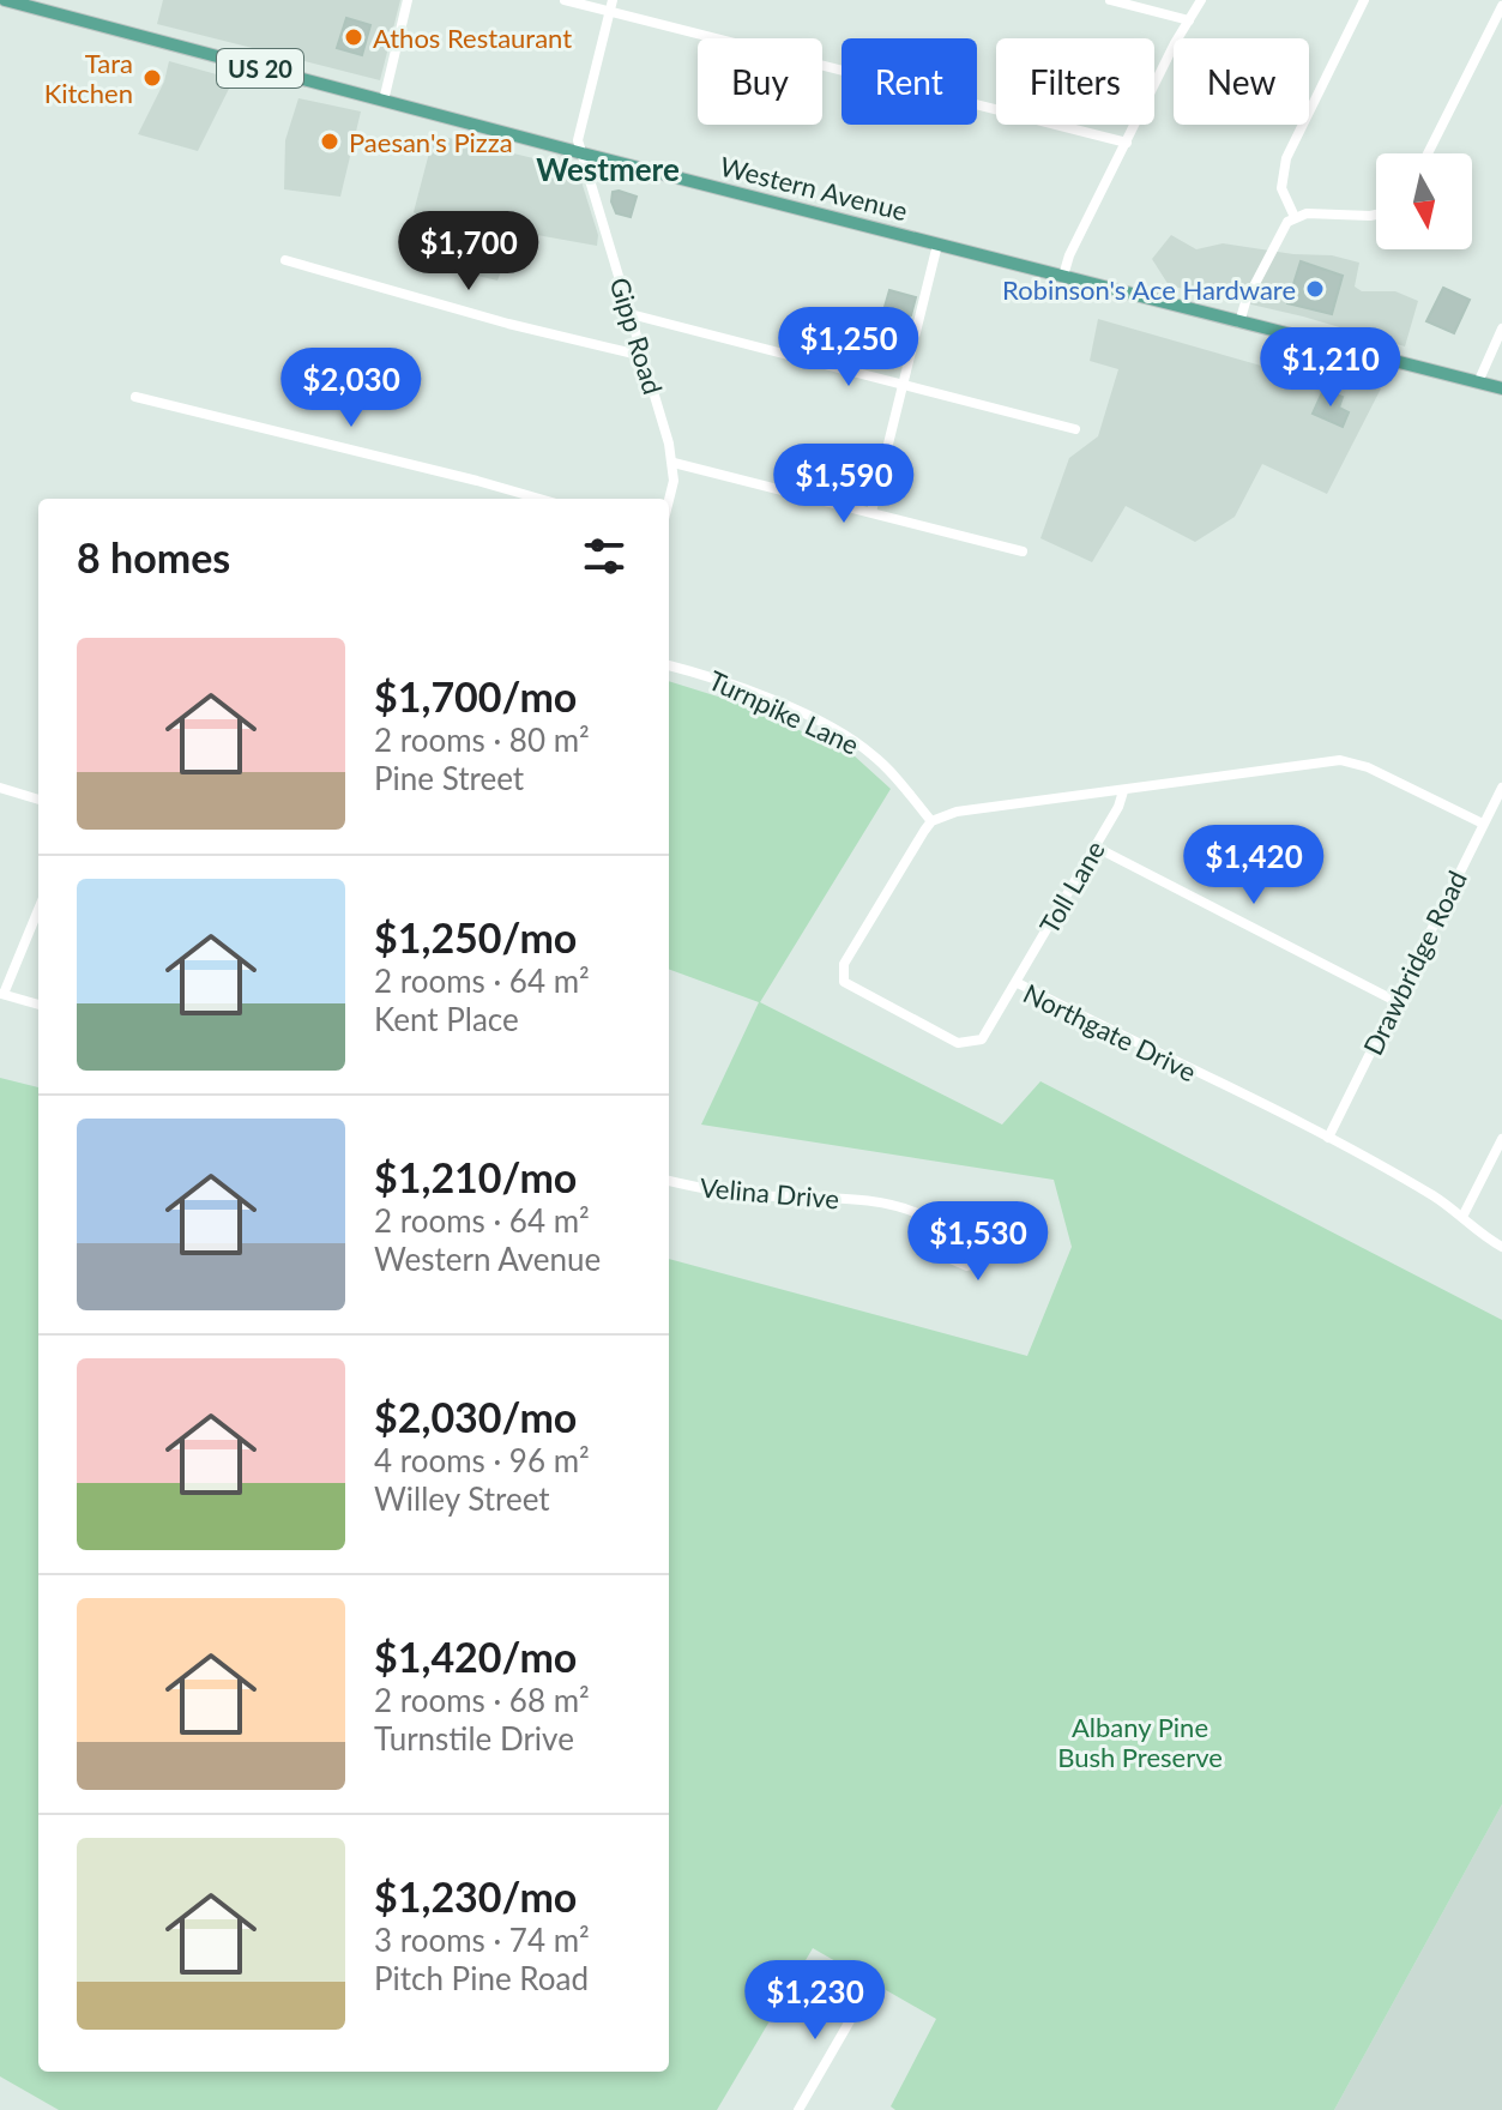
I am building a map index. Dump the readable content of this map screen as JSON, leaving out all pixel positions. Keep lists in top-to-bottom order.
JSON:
{
  "streets": {
    "main road": ["US 20", "Western Avenue"],
    "street": [
      "Gipp Road",
      "Turnpike Lane",
      "Toll Lane",
      "Drawbridge Road",
      "Northgate Drive",
      "Velina Drive"
    ]
  },
  "crossings": [
    ["Western Avenue", "Gipp Road"],
    ["Turnpike Lane", "Northgate Drive"],
    ["Toll Lane", "Northgate Drive"],
    ["Drawbridge Road", "Northgate Drive"]
  ],
  "districts": ["Westmere"],
  "parks": ["Albany Pine Bush Preserve"],
  "places": [
    "Athos Restaurant",
    "Tara Kitchen",
    "Paesan's Pizza",
    "Robinson's Ace Hardware"
  ],
  "north": "bottom",
  "page": {
    "chip": [
      "Buy",
      "Rent",
      "Filters",
      "New"
    ],
    "price": [
      "$1,700",
      "$1,250",
      "$1,210",
      "$2,030",
      "$1,590",
      "$1,420",
      "$1,530",
      "$1,230"
    ],
    "heading": "8 homes",
    "list": [
      {
        "name": "$1,700/mo",
        "note": "2 rooms · 80 m² · Pine Street"
      },
      {
        "name": "$1,250/mo",
        "note": "2 rooms · 64 m² · Kent Place"
      },
      {
        "name": "$1,210/mo",
        "note": "2 rooms · 64 m² · Western Avenue"
      },
      {
        "name": "$2,030/mo",
        "note": "4 rooms · 96 m² · Willey Street"
      },
      {
        "name": "$1,420/mo",
        "note": "2 rooms · 68 m² · Turnstile Drive"
      },
      {
        "name": "$1,230/mo",
        "note": "3 rooms · 74 m² · Pitch Pine Road"
      }
    ]
  }
}
